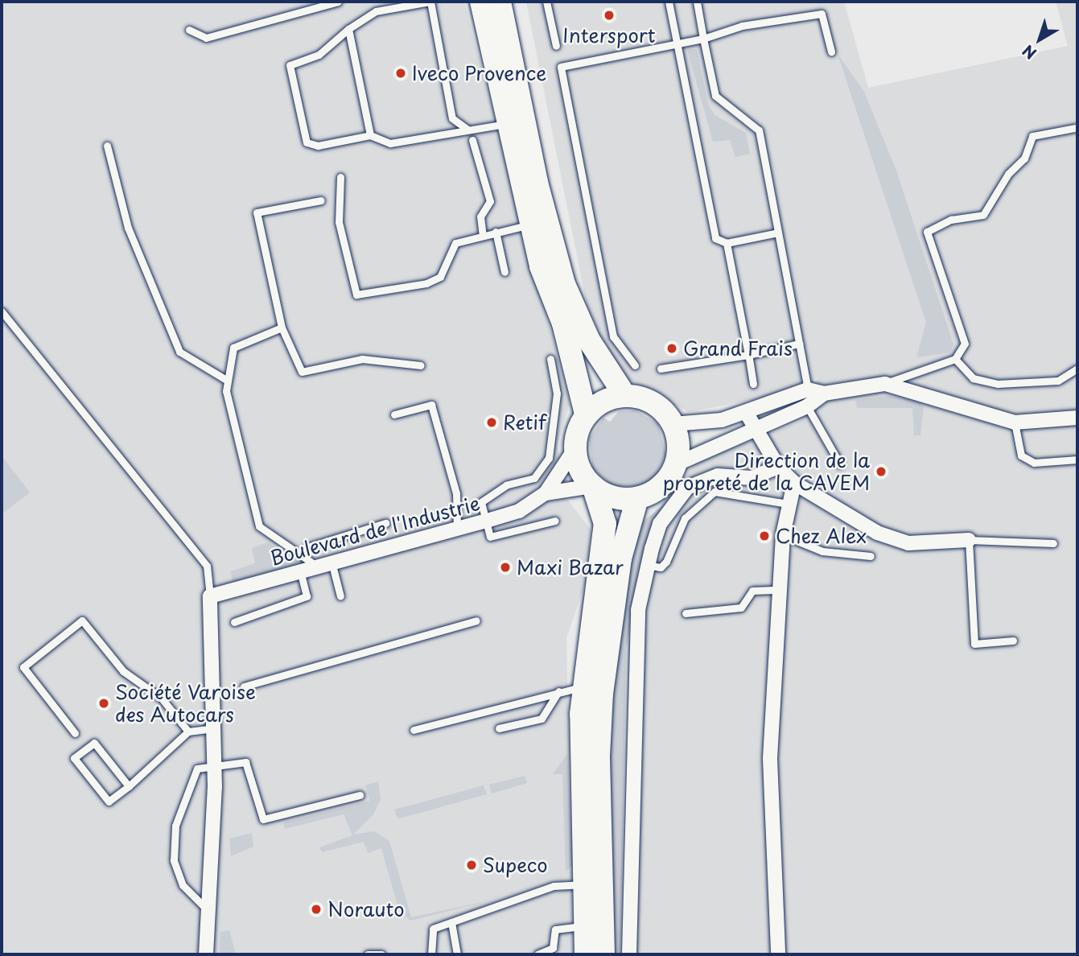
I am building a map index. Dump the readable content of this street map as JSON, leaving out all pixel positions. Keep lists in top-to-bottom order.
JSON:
{
  "streets": {
    "street": ["Boulevard de l'Industrie"]
  },
  "places": [
    "Intersport",
    "Iveco Provence",
    "Grand Frais",
    "Retif",
    "Direction de la propreté de la CAVEM",
    "Chez Alex",
    "Maxi Bazar",
    "Société Varoise des Autocars",
    "Supeco",
    "Norauto"
  ],
  "north": "bottom left"
}
